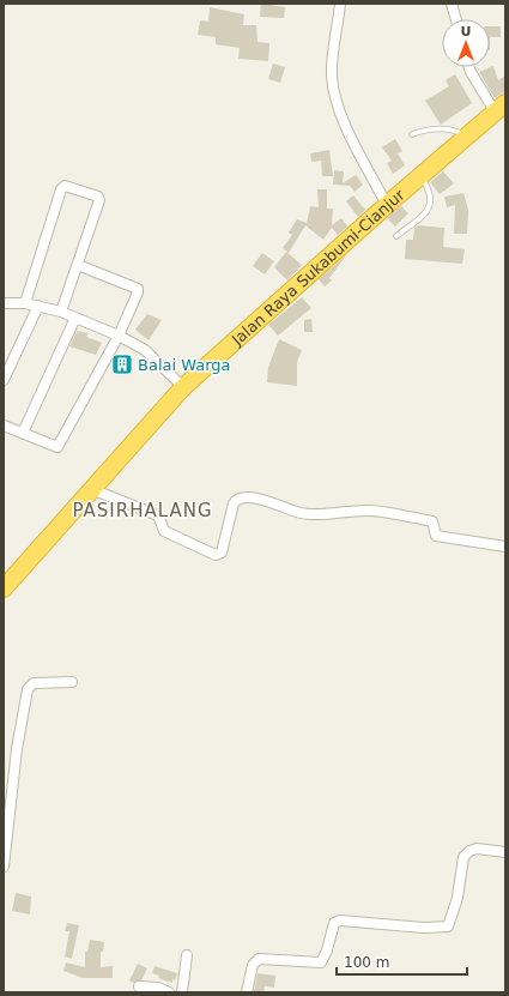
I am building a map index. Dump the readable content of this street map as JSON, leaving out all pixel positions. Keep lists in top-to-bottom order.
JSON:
{
  "streets": {
    "highway": ["Jalan Raya Sukabumi-Cianjur"]
  },
  "districts": ["PASIRHALANG"],
  "places": {
    "building": ["Balai Warga"]
  },
  "scale_bar": "100 m",
  "north": "top"
}
